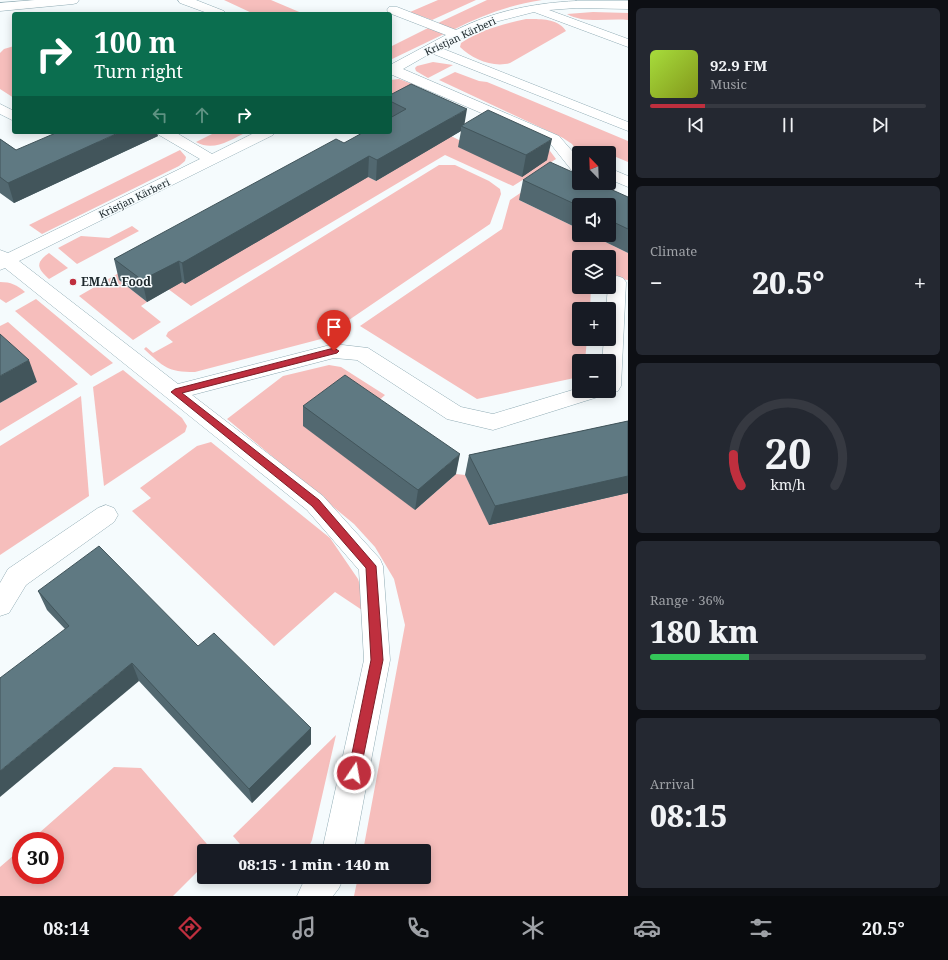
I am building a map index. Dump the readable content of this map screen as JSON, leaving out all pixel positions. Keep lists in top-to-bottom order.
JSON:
{
  "streets": {
    "street": ["Kristjan Kärberi"]
  },
  "places": ["EMAA Food"],
  "north": "top left",
  "page": {
    "turn": ["100 m", "Turn right"],
    "song": ["92.9 FM", "Music"],
    "map_buttons": ["+", "−"],
    "tile": [
      "Climate",
      ["Range · 36%", "180 km"],
      ["Arrival", "08:15"]
    ],
    "heat": ["−", "20.5°", "+"],
    "limit": "30",
    "trip": "08:15 · 1 min · 140 m",
    "tabs": ["08:14", "20.5°"],
    "gauge": ["20", "km/h"]
  }
}
